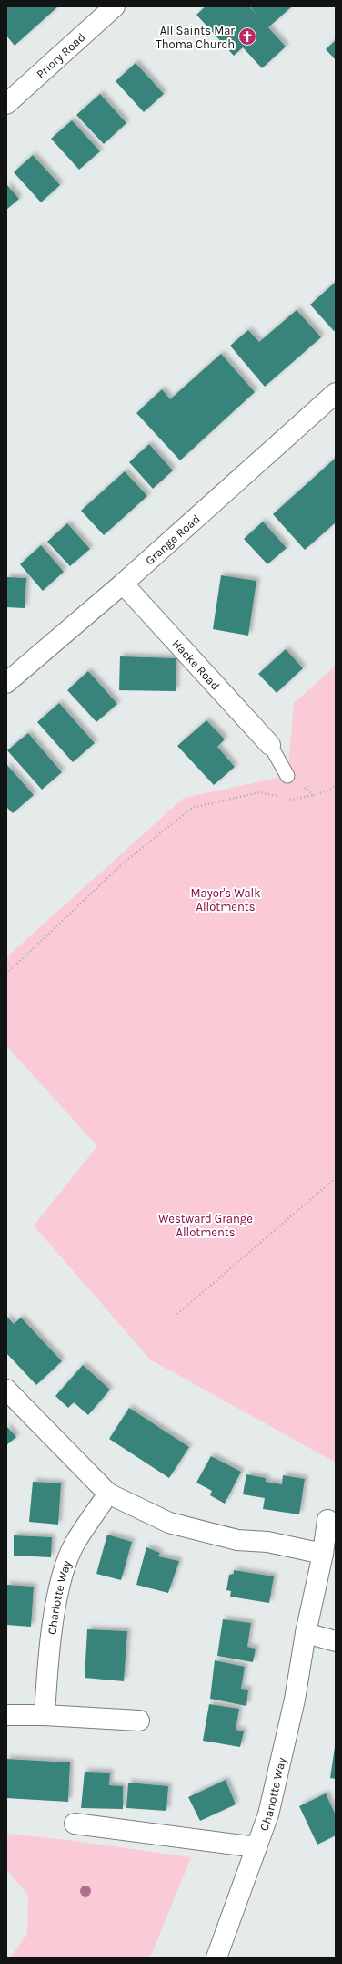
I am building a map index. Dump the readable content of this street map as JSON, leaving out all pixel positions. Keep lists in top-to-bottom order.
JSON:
{
  "streets": {
    "street": [
      "Priory Road",
      "Grange Road",
      "Hacke Road",
      "Charlotte Way"
    ]
  },
  "crossings": [
    ["Grange Road", "Hacke Road"]
  ],
  "parks": ["Mayor's Walk Allotments", "Westward Grange Allotments"],
  "places": {
    "church": ["All Saints Mar Thoma Church"]
  }
}
